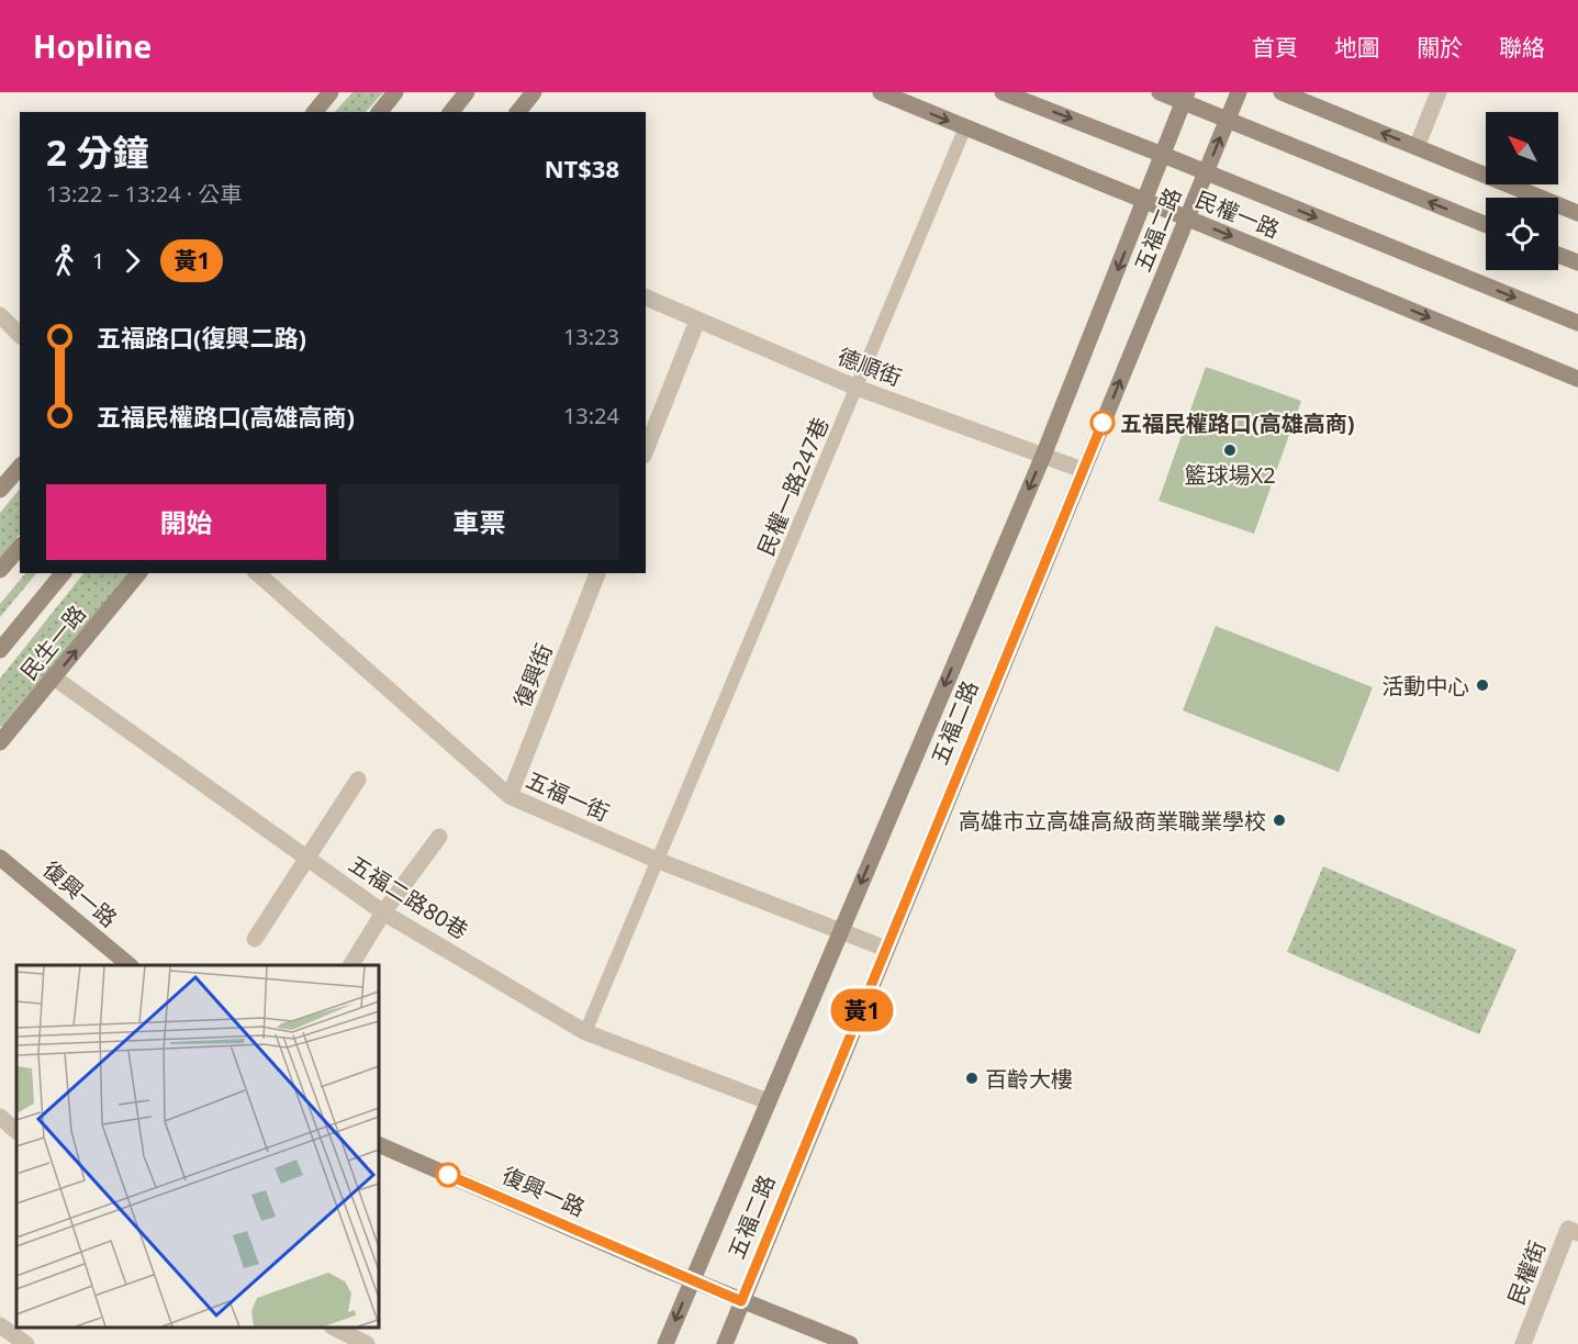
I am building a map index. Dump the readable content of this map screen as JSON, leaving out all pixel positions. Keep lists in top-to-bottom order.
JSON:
{
  "streets": {
    "street": [
      "民權一路",
      "五福二路",
      "德順街",
      "民生一路",
      "復興街",
      "五福一街",
      "復興一路",
      "五福二路80巷",
      "民權街"
    ],
    "lane": ["民權一路247巷"]
  },
  "crossings": [
    ["民權一路", "五福二路"],
    ["民權一路", "民權一路247巷"],
    ["五福二路", "德順街"],
    ["五福二路", "五福一街"],
    ["五福二路", "復興一路"],
    ["五福二路", "五福二路80巷"],
    ["德順街", "民權一路247巷"],
    ["民權一路247巷", "五福一街"],
    ["民權一路247巷", "五福二路80巷"],
    ["民生一路", "五福二路80巷"],
    ["復興街", "五福一街"]
  ],
  "places": [
    "五福民權路口(高雄高商)",
    "籃球場X2",
    "活動中心",
    "高雄市立高雄高級商業職業學校",
    "百齡大樓"
  ],
  "lines": ["bus line 黃1"],
  "north": "top left",
  "page": {
    "header": "Hopline",
    "nav": [
      "首頁",
      "地圖",
      "關於",
      "聯絡"
    ],
    "on_map": "黃1",
    "heading": ["2 分鐘", "13:22 – 13:24 · 公車", "NT$38"],
    "legs": ["1", "黃1"],
    "list": [
      {
        "name": "五福路口(復興二路)",
        "value": "13:23"
      },
      {
        "name": "五福民權路口(高雄高商)",
        "value": "13:24"
      }
    ],
    "buttons": ["開始", "車票"]
  }
}
